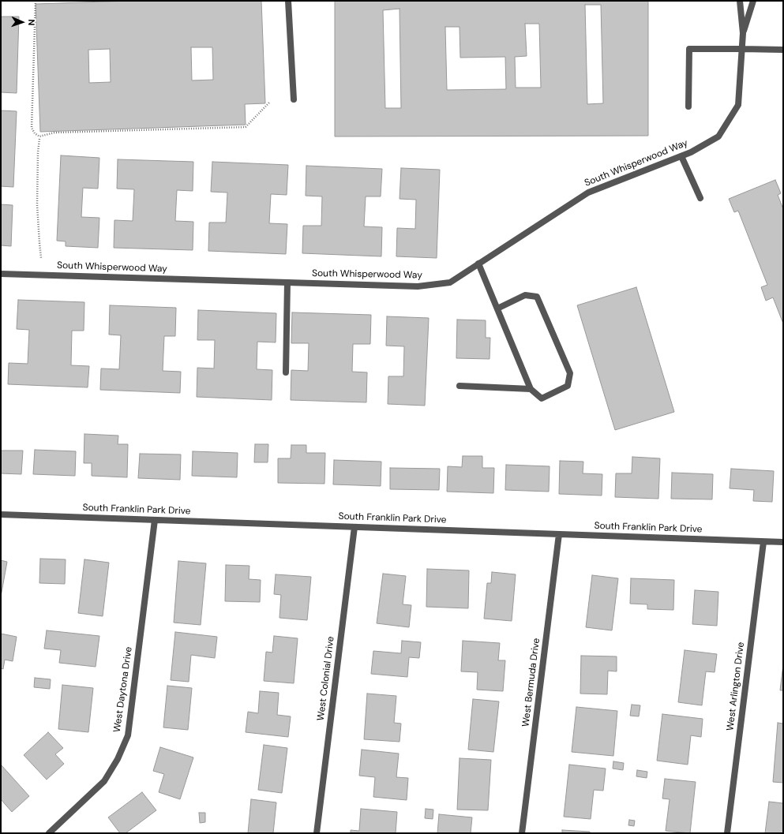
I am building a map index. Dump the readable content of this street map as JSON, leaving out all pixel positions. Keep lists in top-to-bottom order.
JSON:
{
  "streets": {
    "street": [
      "South Whisperwood Way",
      "South Franklin Park Drive",
      "West Colonial Drive",
      "West Bermuda Drive",
      "West Arlington Drive",
      "West Daytona Drive"
    ]
  },
  "crossings": [
    ["South Franklin Park Drive", "West Colonial Drive"],
    ["South Franklin Park Drive", "West Bermuda Drive"],
    ["South Franklin Park Drive", "West Arlington Drive"],
    ["South Franklin Park Drive", "West Daytona Drive"]
  ],
  "north": "right"
}
